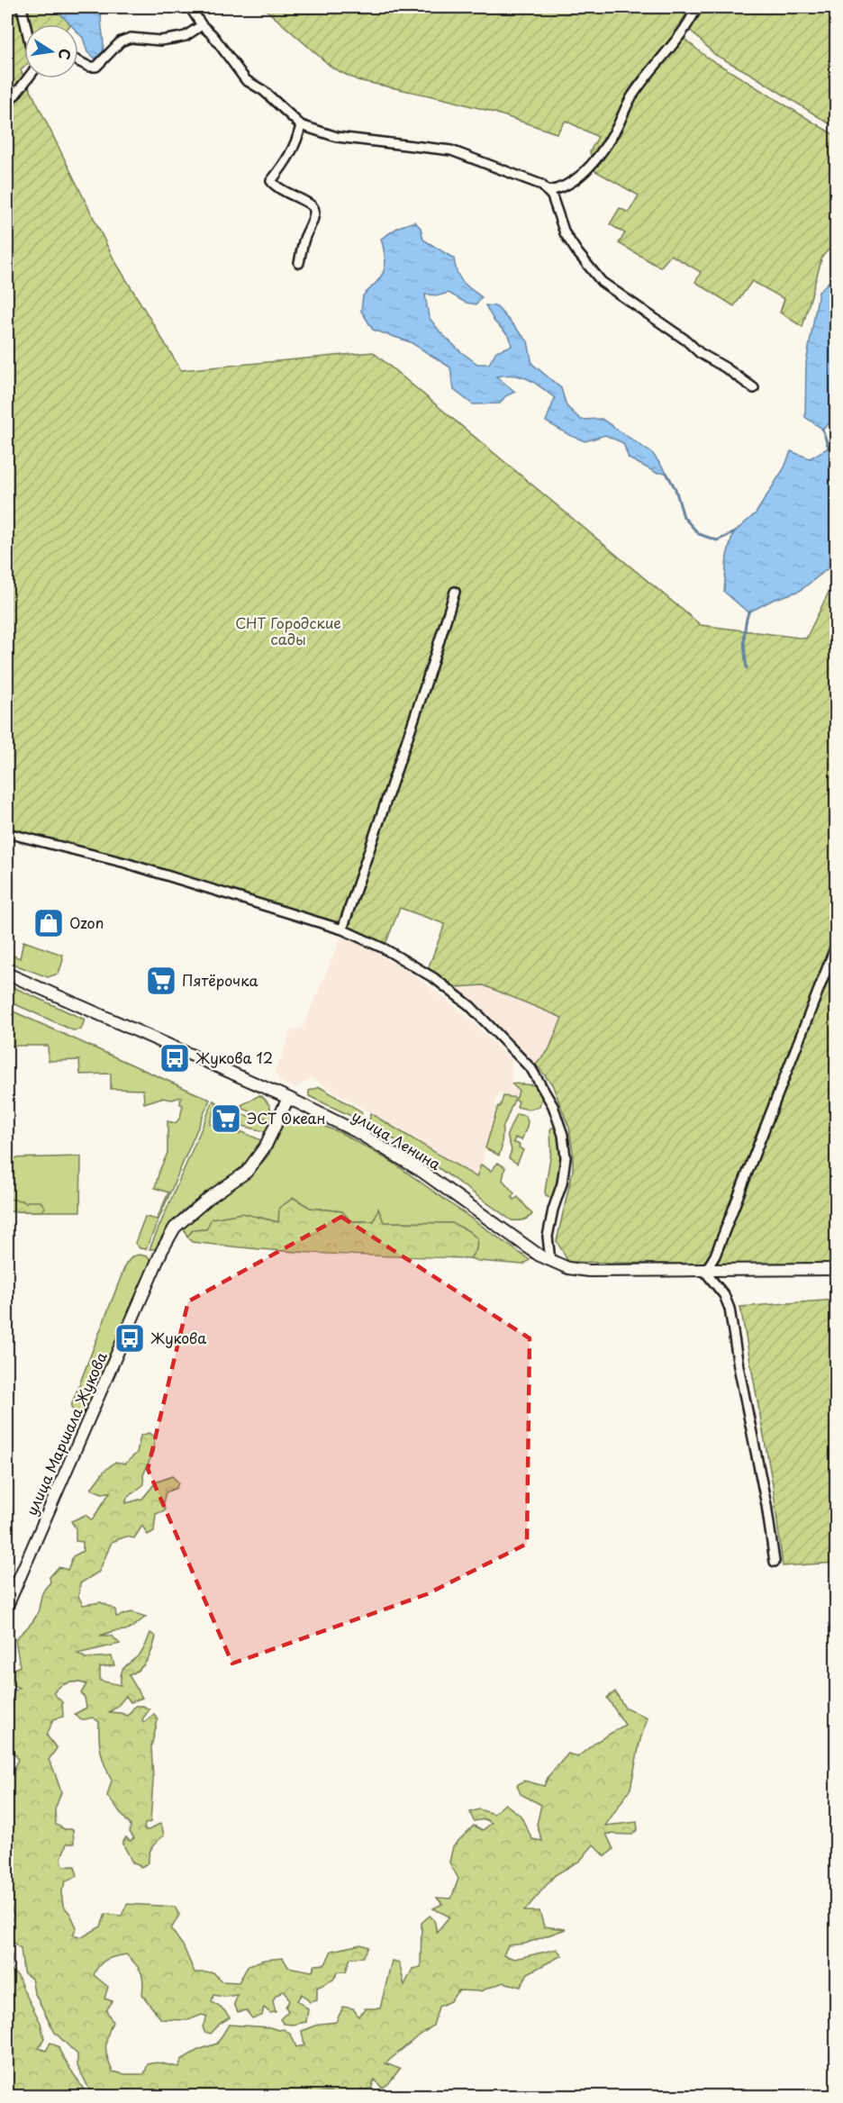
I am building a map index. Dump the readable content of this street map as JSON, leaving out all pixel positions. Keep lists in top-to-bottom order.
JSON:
{
  "streets": {
    "main road": ["улица Ленина", "улица Маршала Жукова"]
  },
  "crossings": [
    ["улица Ленина", "улица Маршала Жукова"]
  ],
  "parks": ["СНТ Городские сады"],
  "places": {
    "shop": ["Ozon"],
    "supermarket": ["Пятёрочка", "ЭСТ Океан"],
    "bus stop": ["Жукова 12", "Жукова"]
  },
  "north": "right"
}
